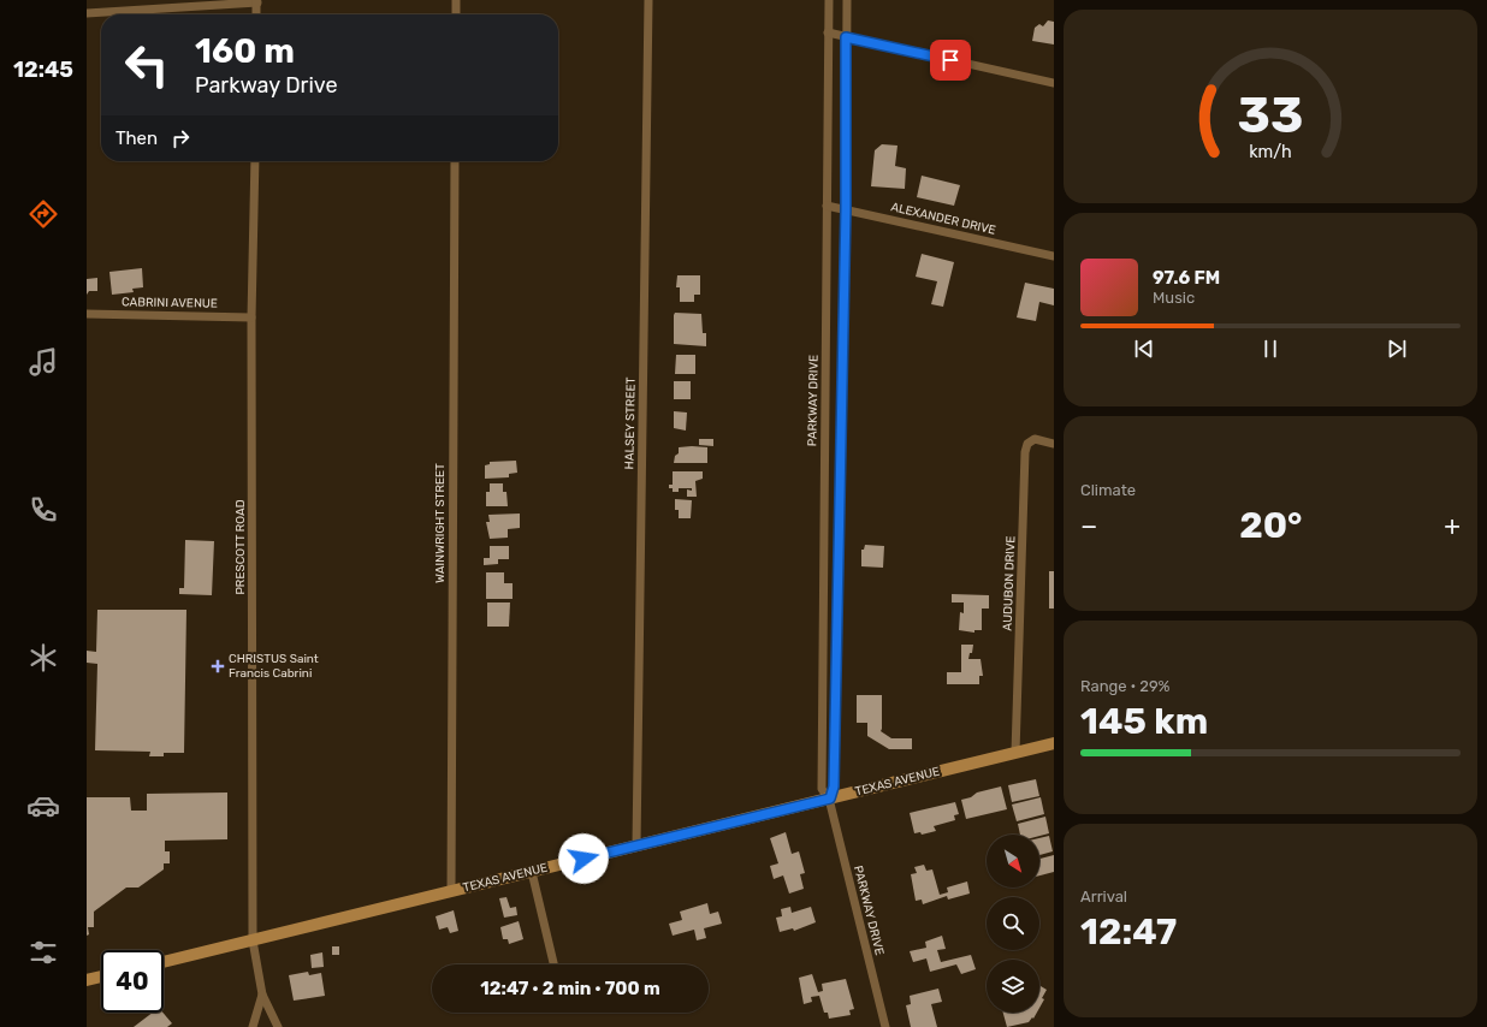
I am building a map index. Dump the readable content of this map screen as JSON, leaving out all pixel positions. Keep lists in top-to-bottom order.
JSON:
{
  "streets": {
    "street": [
      "ALEXANDER DRIVE",
      "CABRINI AVENUE",
      "PARKWAY DRIVE",
      "HALSEY STREET",
      "WAINWRIGHT STREET",
      "PRESCOTT ROAD",
      "AUDUBON DRIVE",
      "TEXAS AVENUE"
    ]
  },
  "crossings": [
    ["ALEXANDER DRIVE", "PARKWAY DRIVE"],
    ["CABRINI AVENUE", "PRESCOTT ROAD"],
    ["PARKWAY DRIVE", "TEXAS AVENUE"],
    ["HALSEY STREET", "TEXAS AVENUE"],
    ["WAINWRIGHT STREET", "TEXAS AVENUE"],
    ["PRESCOTT ROAD", "TEXAS AVENUE"],
    ["AUDUBON DRIVE", "TEXAS AVENUE"]
  ],
  "places": {
    "health": ["CHRISTUS Saint Francis Cabrini"]
  },
  "north": "bottom right",
  "page": {
    "tabs": "12:45",
    "turn": ["160 m", "Parkway Drive"],
    "then": "Then",
    "song": ["97.6 FM", "Music"],
    "tile": [
      "Climate",
      ["Range · 29%", "145 km"],
      ["Arrival", "12:47"]
    ],
    "heat": ["−", "20°", "+"],
    "limit": "40",
    "trip": "12:47 · 2 min · 700 m",
    "gauge": ["33", "km/h"]
  }
}
